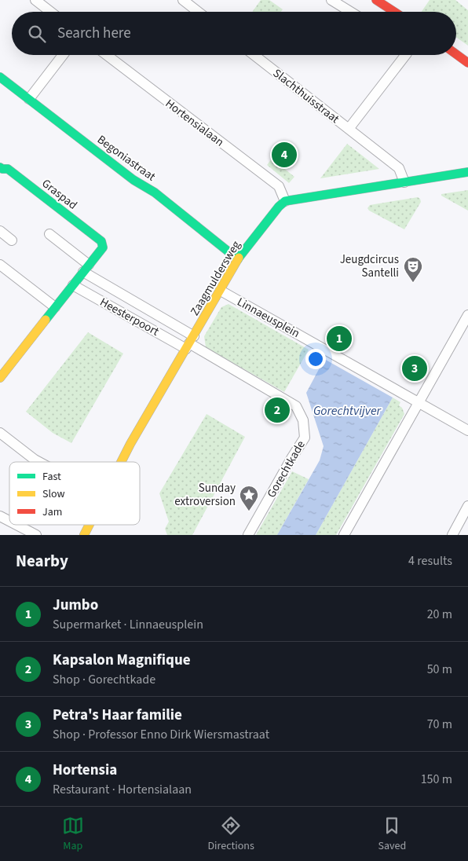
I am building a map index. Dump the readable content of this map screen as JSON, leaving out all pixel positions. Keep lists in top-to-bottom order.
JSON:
{
  "streets": {
    "street": [
      "Slachthuisstraat",
      "Hortensialaan",
      "Begoniastraat",
      "Graspad",
      "Zaagmuldersweg",
      "Heesterpoort",
      "Linnaeusplein",
      "Gorechtkade"
    ]
  },
  "crossings": [
    ["Hortensialaan", "Zaagmuldersweg"],
    ["Begoniastraat", "Zaagmuldersweg"],
    ["Graspad", "Heesterpoort"],
    ["Zaagmuldersweg", "Heesterpoort"],
    ["Zaagmuldersweg", "Linnaeusplein"],
    ["Zaagmuldersweg", "Gorechtkade"],
    ["Heesterpoort", "Gorechtkade"]
  ],
  "water": ["Gorechtvijver"],
  "places": {
    "theatre": ["Jeugdcircus Santelli"],
    "place": ["Sunday extroversion"]
  },
  "legend": ["Fast", "Slow", "Jam"],
  "page": {
    "search": "Search here",
    "pins": [
      "4",
      "1",
      "3",
      "2"
    ],
    "heading": ["Nearby", "4 results"],
    "list": [
      {
        "mark": "1",
        "name": "Jumbo",
        "note": "Supermarket · Linnaeusplein",
        "value": "20 m"
      },
      {
        "mark": "2",
        "name": "Kapsalon Magnifique",
        "note": "Shop · Gorechtkade",
        "value": "50 m"
      },
      {
        "mark": "3",
        "name": "Petra's Haar familie",
        "note": "Shop · Professor Enno Dirk Wiersmastraat",
        "value": "70 m"
      },
      {
        "mark": "4",
        "name": "Hortensia",
        "note": "Restaurant · Hortensialaan",
        "value": "150 m"
      }
    ],
    "nav": ["Map", "Directions", "Saved"]
  }
}
